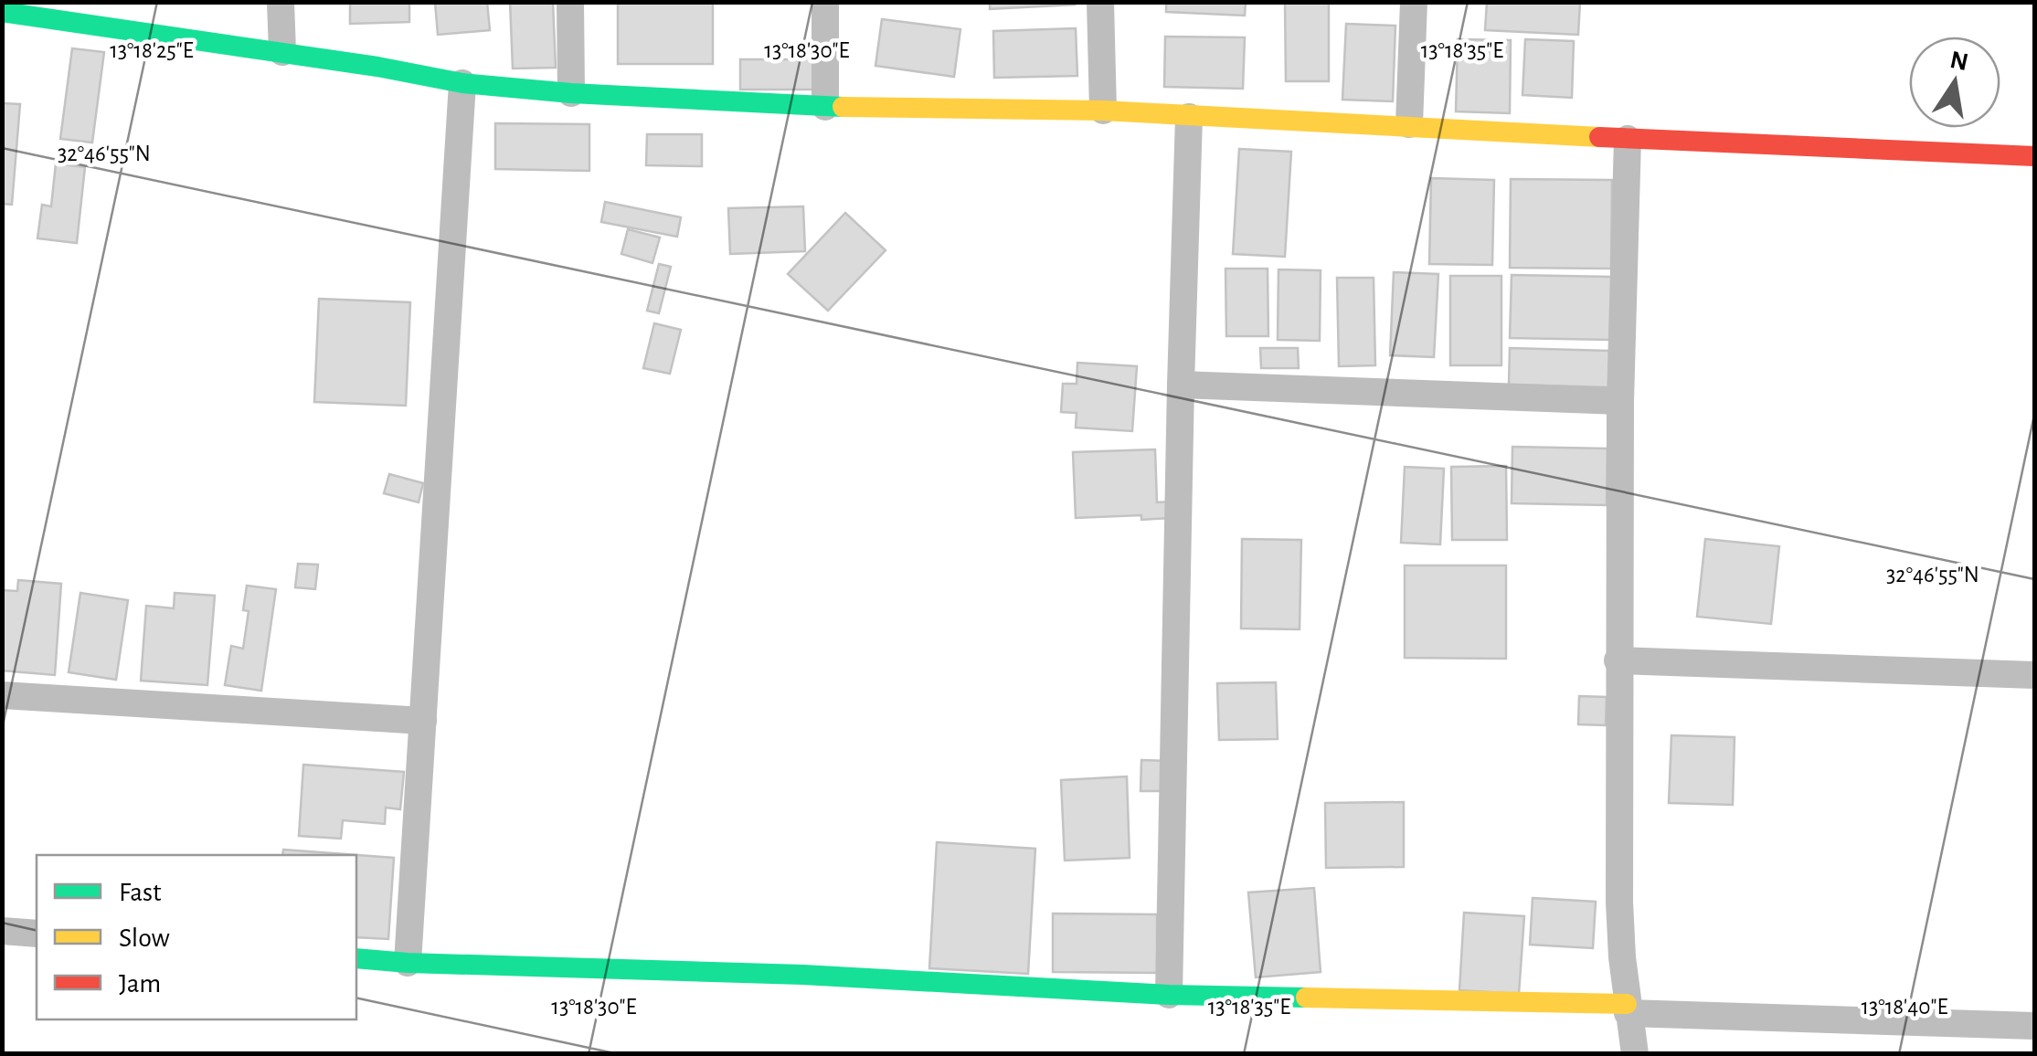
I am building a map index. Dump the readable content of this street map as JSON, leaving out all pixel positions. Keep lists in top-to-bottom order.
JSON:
{
  "legend": ["Fast", "Slow", "Jam"],
  "north": "top",
  "coordinates": [
    "13°18'25\"E",
    "13°18'30\"E",
    "13°18'35\"E",
    "32°46'55\"N",
    "13°18'40\"E"
  ]
}
